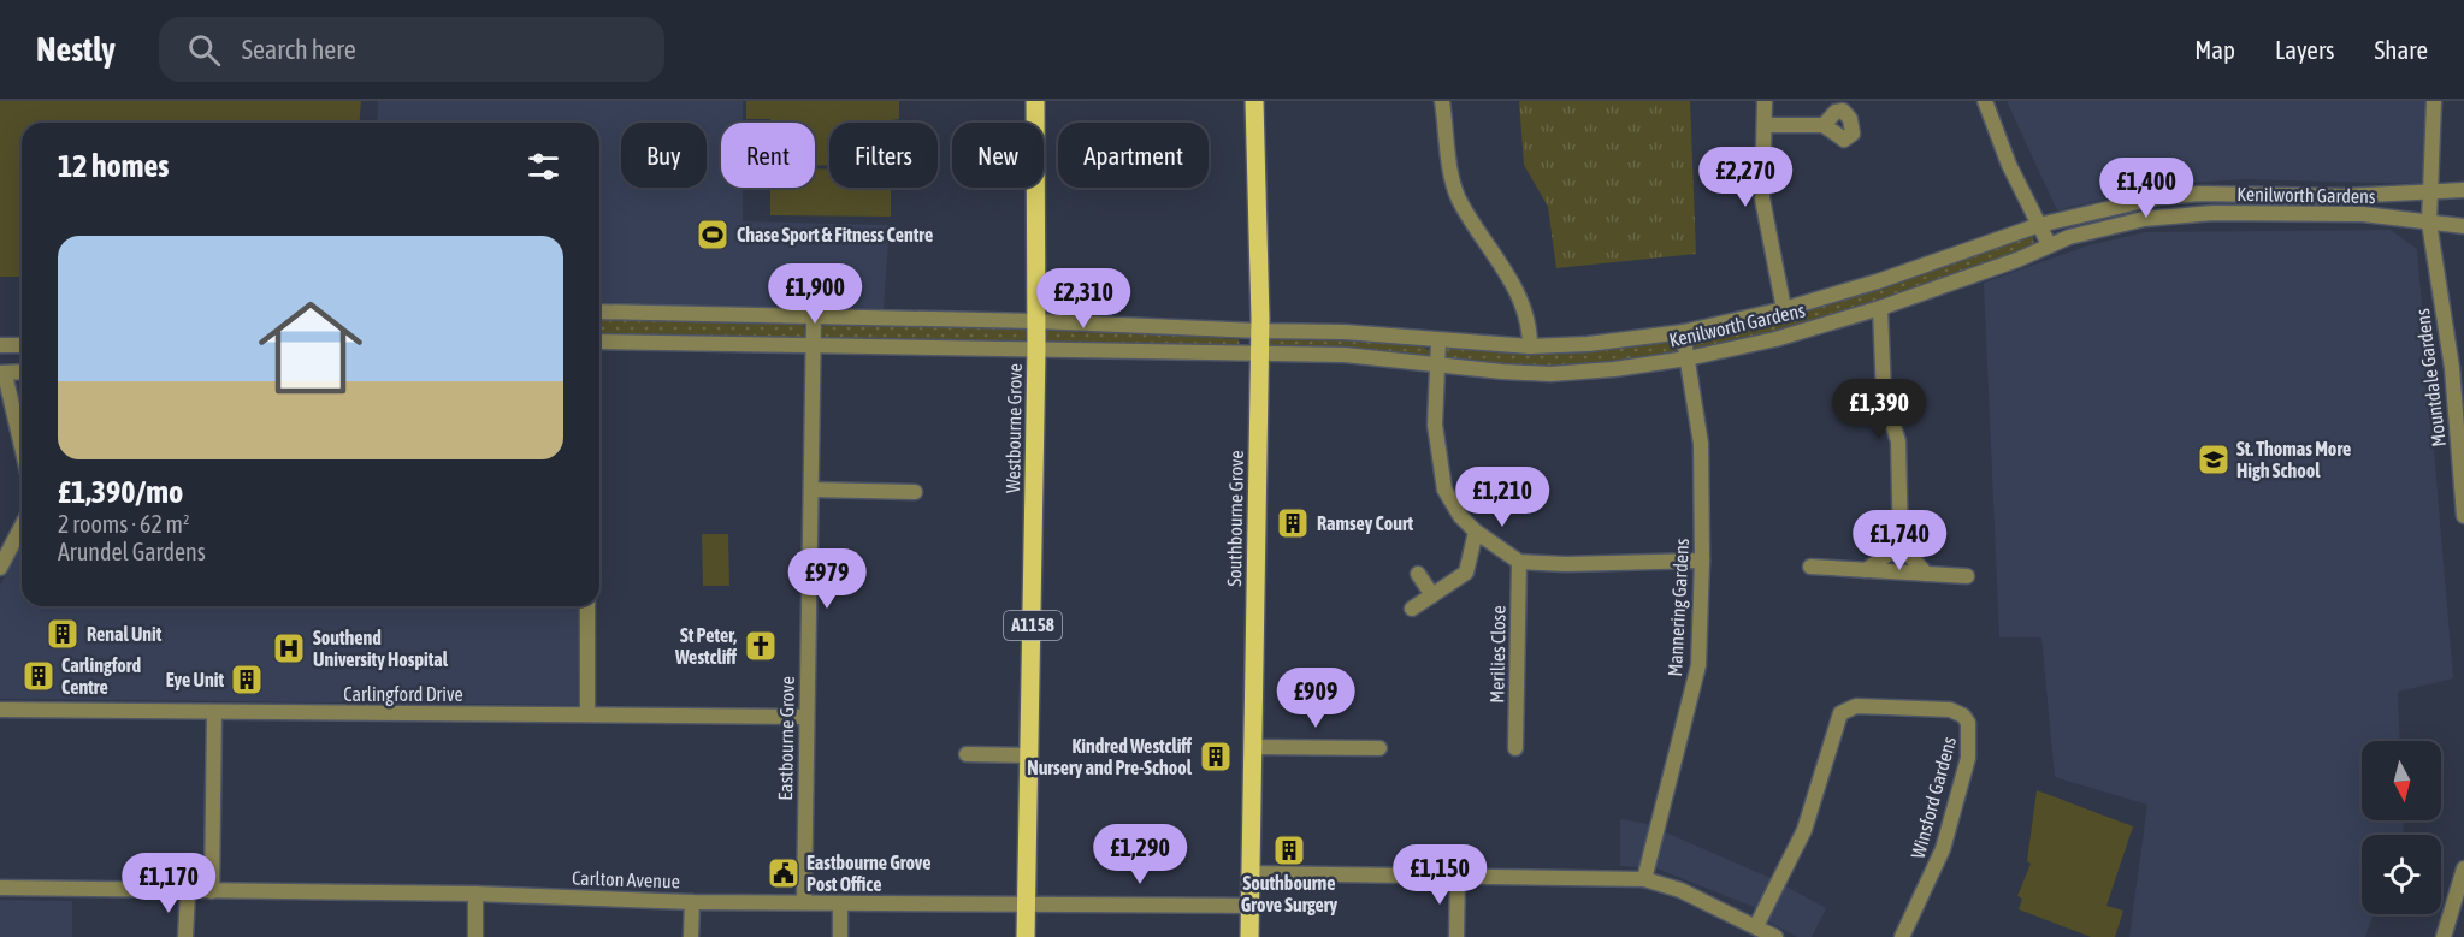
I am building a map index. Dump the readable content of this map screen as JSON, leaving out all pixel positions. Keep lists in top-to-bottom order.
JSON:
{
  "streets": {
    "main road": ["Westbourne Grove", "Southbourne Grove", "A1158"],
    "street": [
      "Kenilworth Gardens",
      "Mountdale Gardens",
      "Mannering Gardens",
      "Merilies Close",
      "Carlingford Drive",
      "Eastbourne Grove",
      "Winsford Gardens",
      "Carlton Avenue"
    ]
  },
  "crossings": [
    ["Kenilworth Gardens", "Mountdale Gardens"],
    ["Kenilworth Gardens", "Westbourne Grove"],
    ["Kenilworth Gardens", "Southbourne Grove"],
    ["Kenilworth Gardens", "Mannering Gardens"],
    ["Kenilworth Gardens", "Eastbourne Grove"],
    ["Westbourne Grove", "Carlton Avenue"],
    ["Southbourne Grove", "Carlton Avenue"],
    ["Carlingford Drive", "Eastbourne Grove"],
    ["Eastbourne Grove", "Carlton Avenue"]
  ],
  "places": {
    "sports": ["Chase Sport & Fitness Centre"],
    "school or university": ["St. Thomas More High School"],
    "building": [
      "Ramsey Court",
      "Renal Unit",
      "Carlingford Centre",
      "Eye Unit",
      "Kindred Westcliff Nursery and Pre-School",
      "Southbourne Grove Surgery"
    ],
    "church": ["St Peter, Westcliff"],
    "hospital": ["Southend University Hospital"],
    "public building": ["Eastbourne Grove Post Office"]
  },
  "north": "bottom",
  "page": {
    "header": "Nestly",
    "search": "Search here",
    "nav": ["Map", "Layers", "Share"],
    "chip": [
      "Buy",
      "Rent",
      "Filters",
      "New",
      "Apartment"
    ],
    "heading": "12 homes",
    "price": [
      "£2,270",
      "£1,400",
      "£1,900",
      "£2,310",
      "£1,390",
      "£1,210",
      "£1,740",
      "£979",
      "£909",
      "£1,290",
      "£1,150",
      "£1,170"
    ],
    "list": [
      {
        "name": "£1,390/mo",
        "note": "2 rooms · 62 m² · Arundel Gardens"
      }
    ]
  }
}
